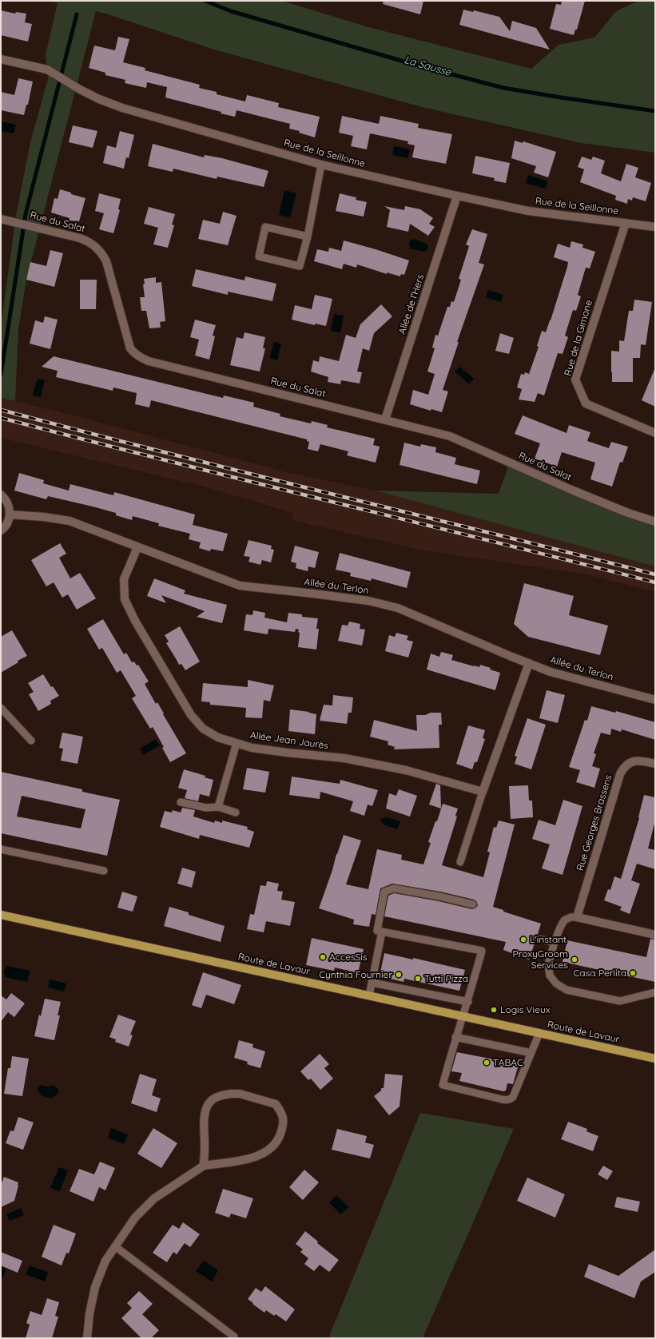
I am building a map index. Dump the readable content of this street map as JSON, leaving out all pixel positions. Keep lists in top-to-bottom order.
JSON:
{
  "streets": {
    "main road": ["Route de Lavaur"],
    "street": [
      "Rue de la Seillonne",
      "Rue du Salat",
      "Allée de l'Hers",
      "Rue de la Gimone",
      "Allée du Terlon",
      "Allée Jean Jaurès",
      "Rue Georges Brassens"
    ]
  },
  "crossings": [
    ["Rue de la Seillonne", "Allée de l'Hers"],
    ["Rue de la Seillonne", "Rue de la Gimone"],
    ["Rue du Salat", "Allée de l'Hers"],
    ["Allée du Terlon", "Allée Jean Jaurès"]
  ],
  "water": ["La Sausse"],
  "places": [
    "L'instant",
    "AccesSis",
    "ProxyGroom Services",
    "Casa Perlita",
    "Cynthia Fournier",
    "Tutti Pizza",
    "Logis Vieux",
    "TABAC"
  ]
}
